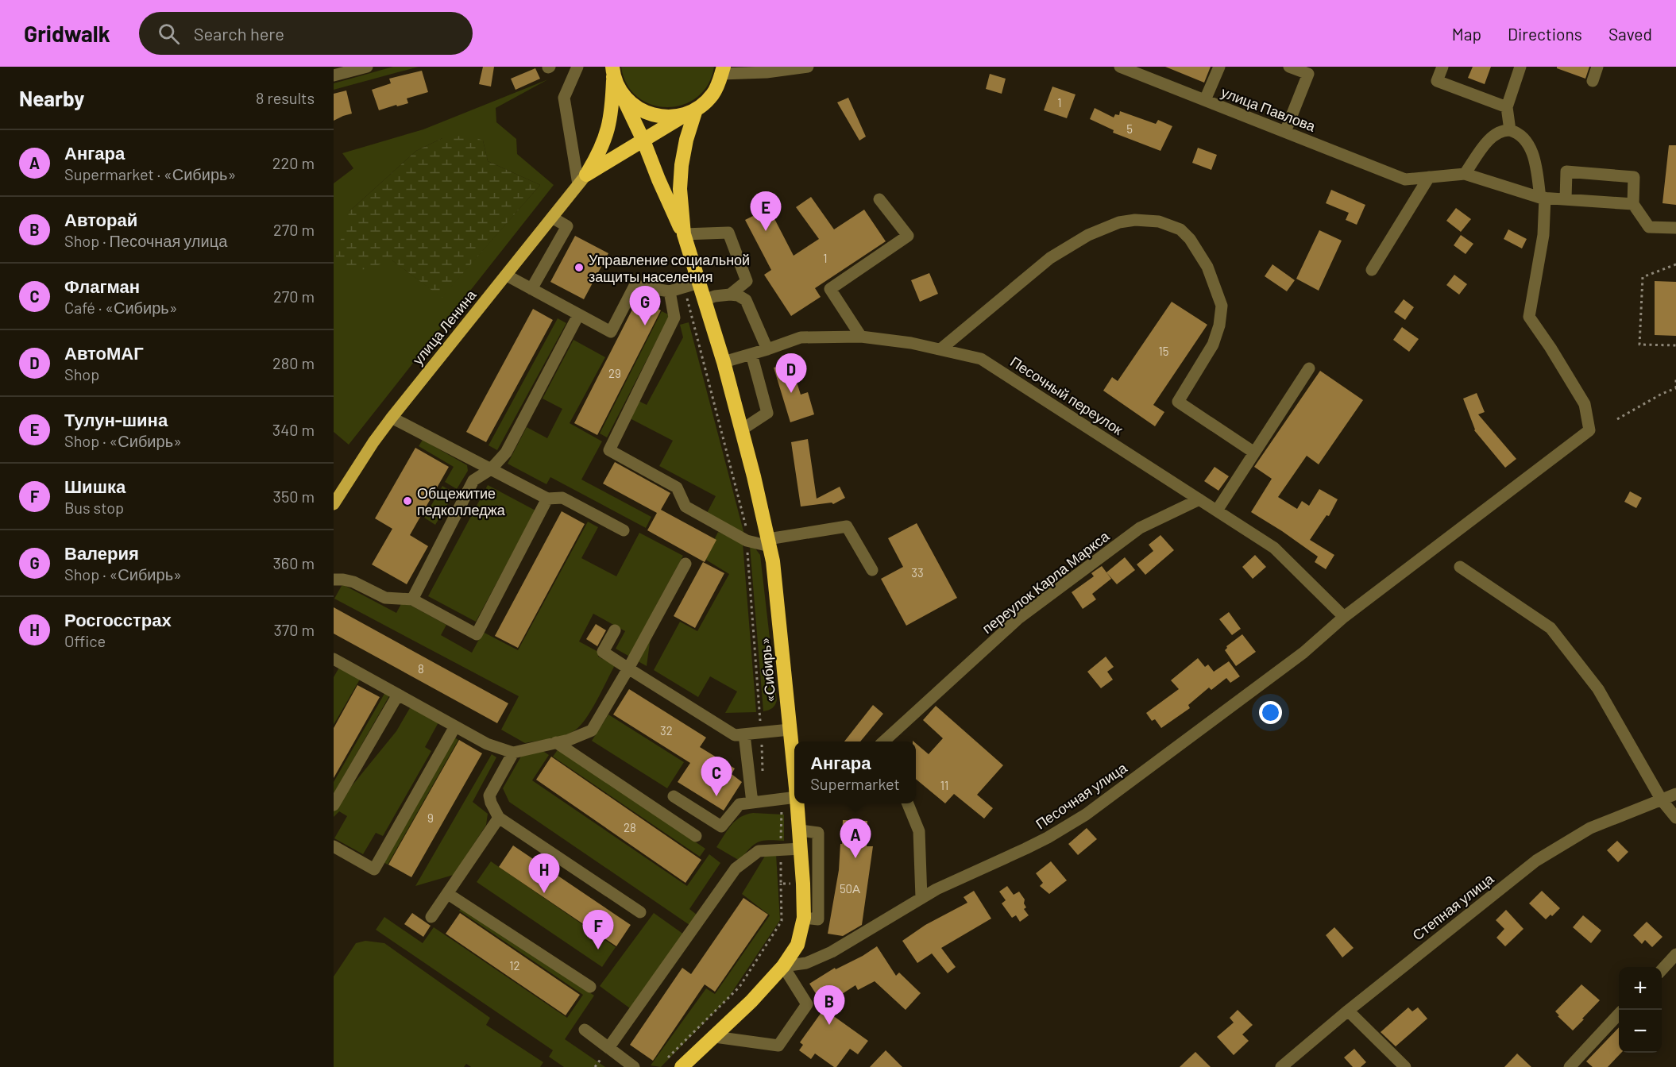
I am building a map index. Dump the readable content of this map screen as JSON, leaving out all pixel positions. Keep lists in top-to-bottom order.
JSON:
{
  "streets": {
    "highway": ["«Сибирь»"],
    "main road": ["улица Ленина"],
    "street": [
      "улица Павлова",
      "Песочный переулок",
      "переулок Карла Маркса",
      "Песочная улица",
      "Степная улица"
    ]
  },
  "crossings": [
    ["Песочный переулок", "переулок Карла Маркса"],
    ["Песочный переулок", "«Сибирь»"],
    ["Песочный переулок", "Песочная улица"],
    ["«Сибирь»", "Песочная улица"]
  ],
  "places": ["Управление социальной защиты населения", "Общежитие педколледжа"],
  "house_numbers": [
    "1",
    "5",
    "1",
    "15",
    "29",
    "33",
    "8",
    "32",
    "11",
    "9",
    "28",
    "50А",
    "12"
  ],
  "page": {
    "header": "Gridwalk",
    "search": "Search here",
    "nav": ["Map", "Directions", "Saved"],
    "heading": ["Nearby", "8 results"],
    "list": [
      {
        "mark": "A",
        "name": "Ангара",
        "note": "Supermarket · «Сибирь»",
        "value": "220 m"
      },
      {
        "mark": "B",
        "name": "Авторай",
        "note": "Shop · Песочная улица",
        "value": "270 m"
      },
      {
        "mark": "C",
        "name": "Флагман",
        "note": "Café · «Сибирь»",
        "value": "270 m"
      },
      {
        "mark": "D",
        "name": "АвтоМАГ",
        "note": "Shop",
        "value": "280 m"
      },
      {
        "mark": "E",
        "name": "Тулун-шина",
        "note": "Shop · «Сибирь»",
        "value": "340 m"
      },
      {
        "mark": "F",
        "name": "Шишка",
        "note": "Bus stop",
        "value": "350 m"
      },
      {
        "mark": "G",
        "name": "Валерия",
        "note": "Shop · «Сибирь»",
        "value": "360 m"
      },
      {
        "mark": "H",
        "name": "Росгосстрах",
        "note": "Office",
        "value": "370 m"
      }
    ],
    "pins": [
      "E",
      "G",
      "D",
      "C",
      "A",
      "H",
      "F",
      "B"
    ],
    "popup": ["Ангара", "Supermarket"],
    "map_buttons": ["+", "−"]
  }
}
